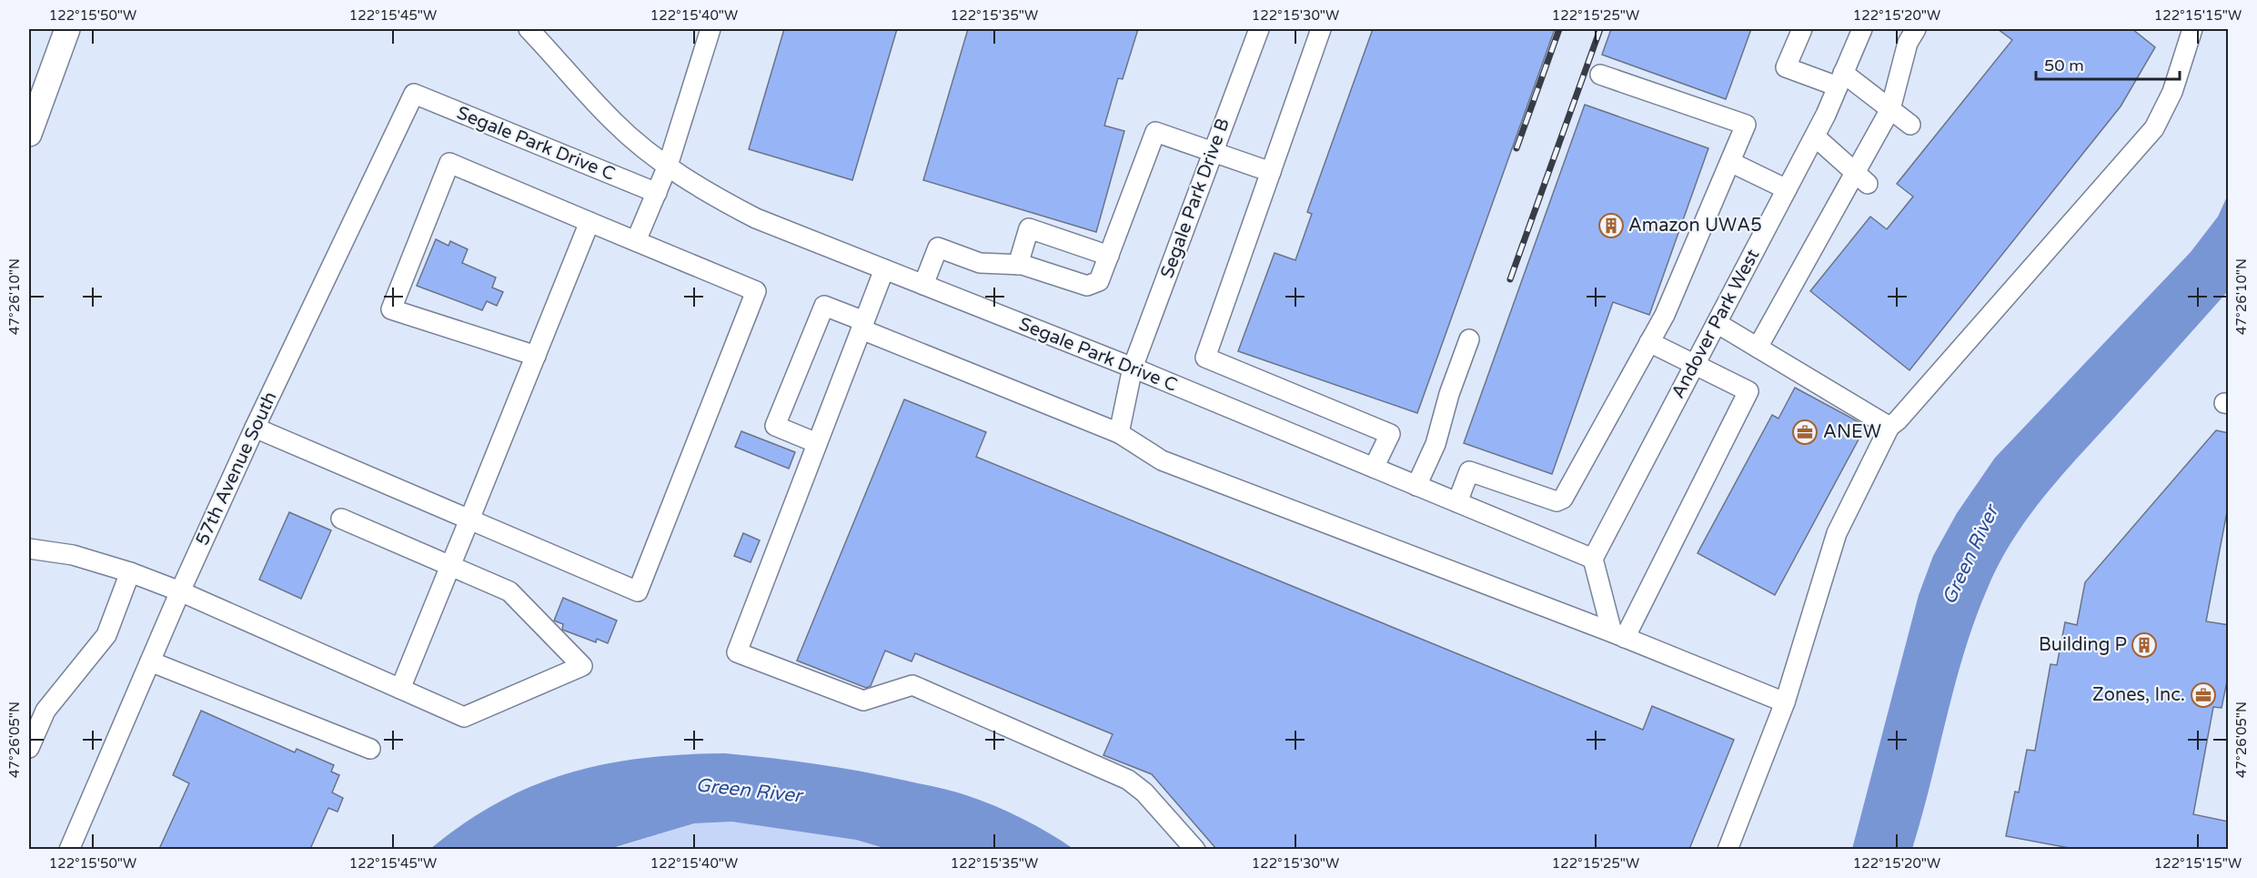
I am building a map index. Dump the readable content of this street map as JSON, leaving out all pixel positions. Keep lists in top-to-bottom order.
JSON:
{
  "streets": {
    "street": [
      "Segale Park Drive C",
      "Segale Park Drive B",
      "Andover Park West",
      "57th Avenue South"
    ]
  },
  "crossings": [
    ["Segale Park Drive C", "Segale Park Drive B"],
    ["Segale Park Drive C", "Andover Park West"],
    ["Segale Park Drive C", "57th Avenue South"]
  ],
  "water": ["Green River"],
  "places": {
    "building": ["Amazon UWA5", "Building P"],
    "office": ["ANEW", "Zones, Inc."]
  },
  "scale_bar": "50 m",
  "coordinates": [
    "122°15'50\"W",
    "122°15'45\"W",
    "122°15'40\"W",
    "122°15'35\"W",
    "122°15'30\"W",
    "122°15'25\"W",
    "122°15'20\"W",
    "122°15'15\"W",
    "47°26'10\"N",
    "47°26'05\"N"
  ]
}
